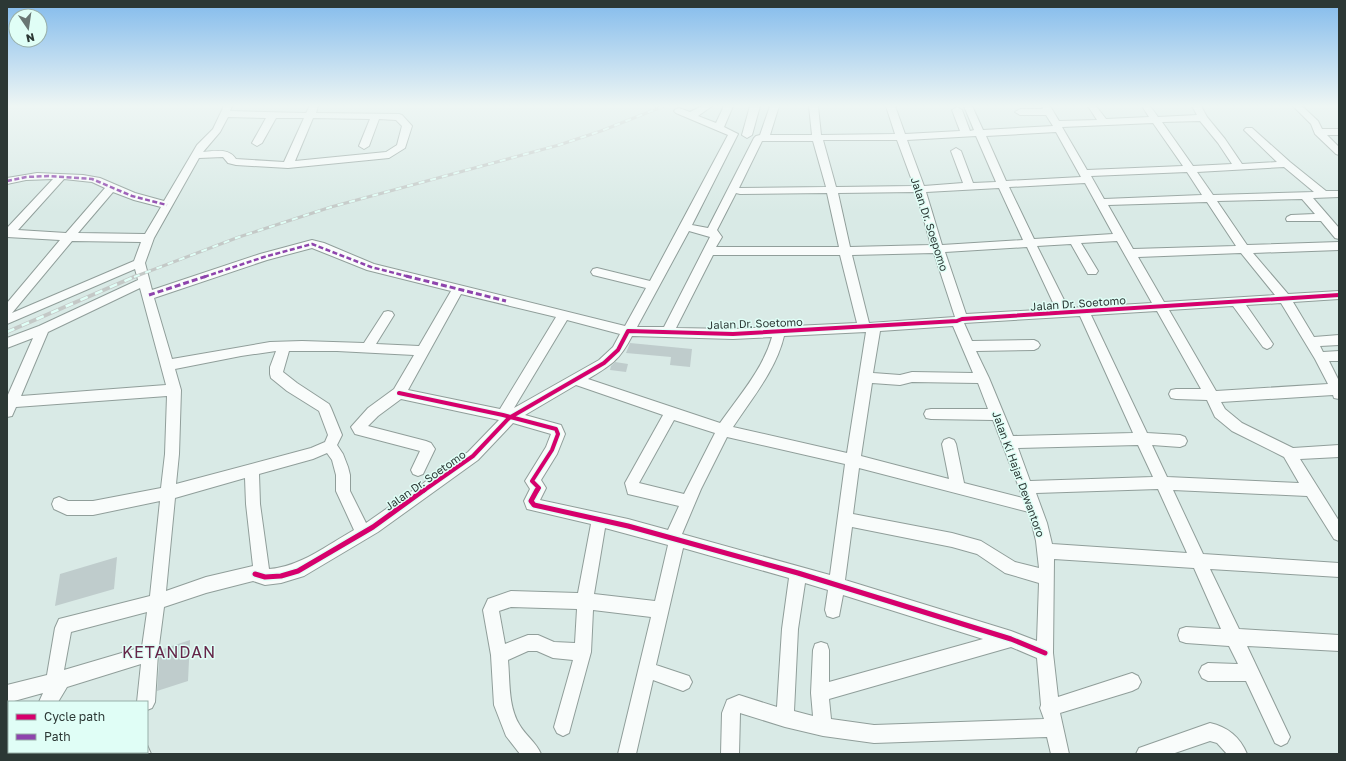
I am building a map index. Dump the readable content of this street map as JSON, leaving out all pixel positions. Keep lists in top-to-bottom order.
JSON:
{
  "streets": {
    "street": ["Jalan Dr. Soepomo", "Jalan Dr. Soetomo", "Jalan Ki Hajar Dewantoro"]
  },
  "crossings": [
    ["Jalan Dr. Soepomo", "Jalan Dr. Soetomo"],
    ["Jalan Dr. Soepomo", "Jalan Ki Hajar Dewantoro"],
    ["Jalan Dr. Soetomo", "Jalan Ki Hajar Dewantoro"]
  ],
  "districts": ["KETANDAN"],
  "legend": ["Cycle path", "Path"],
  "north": "bottom"
}
